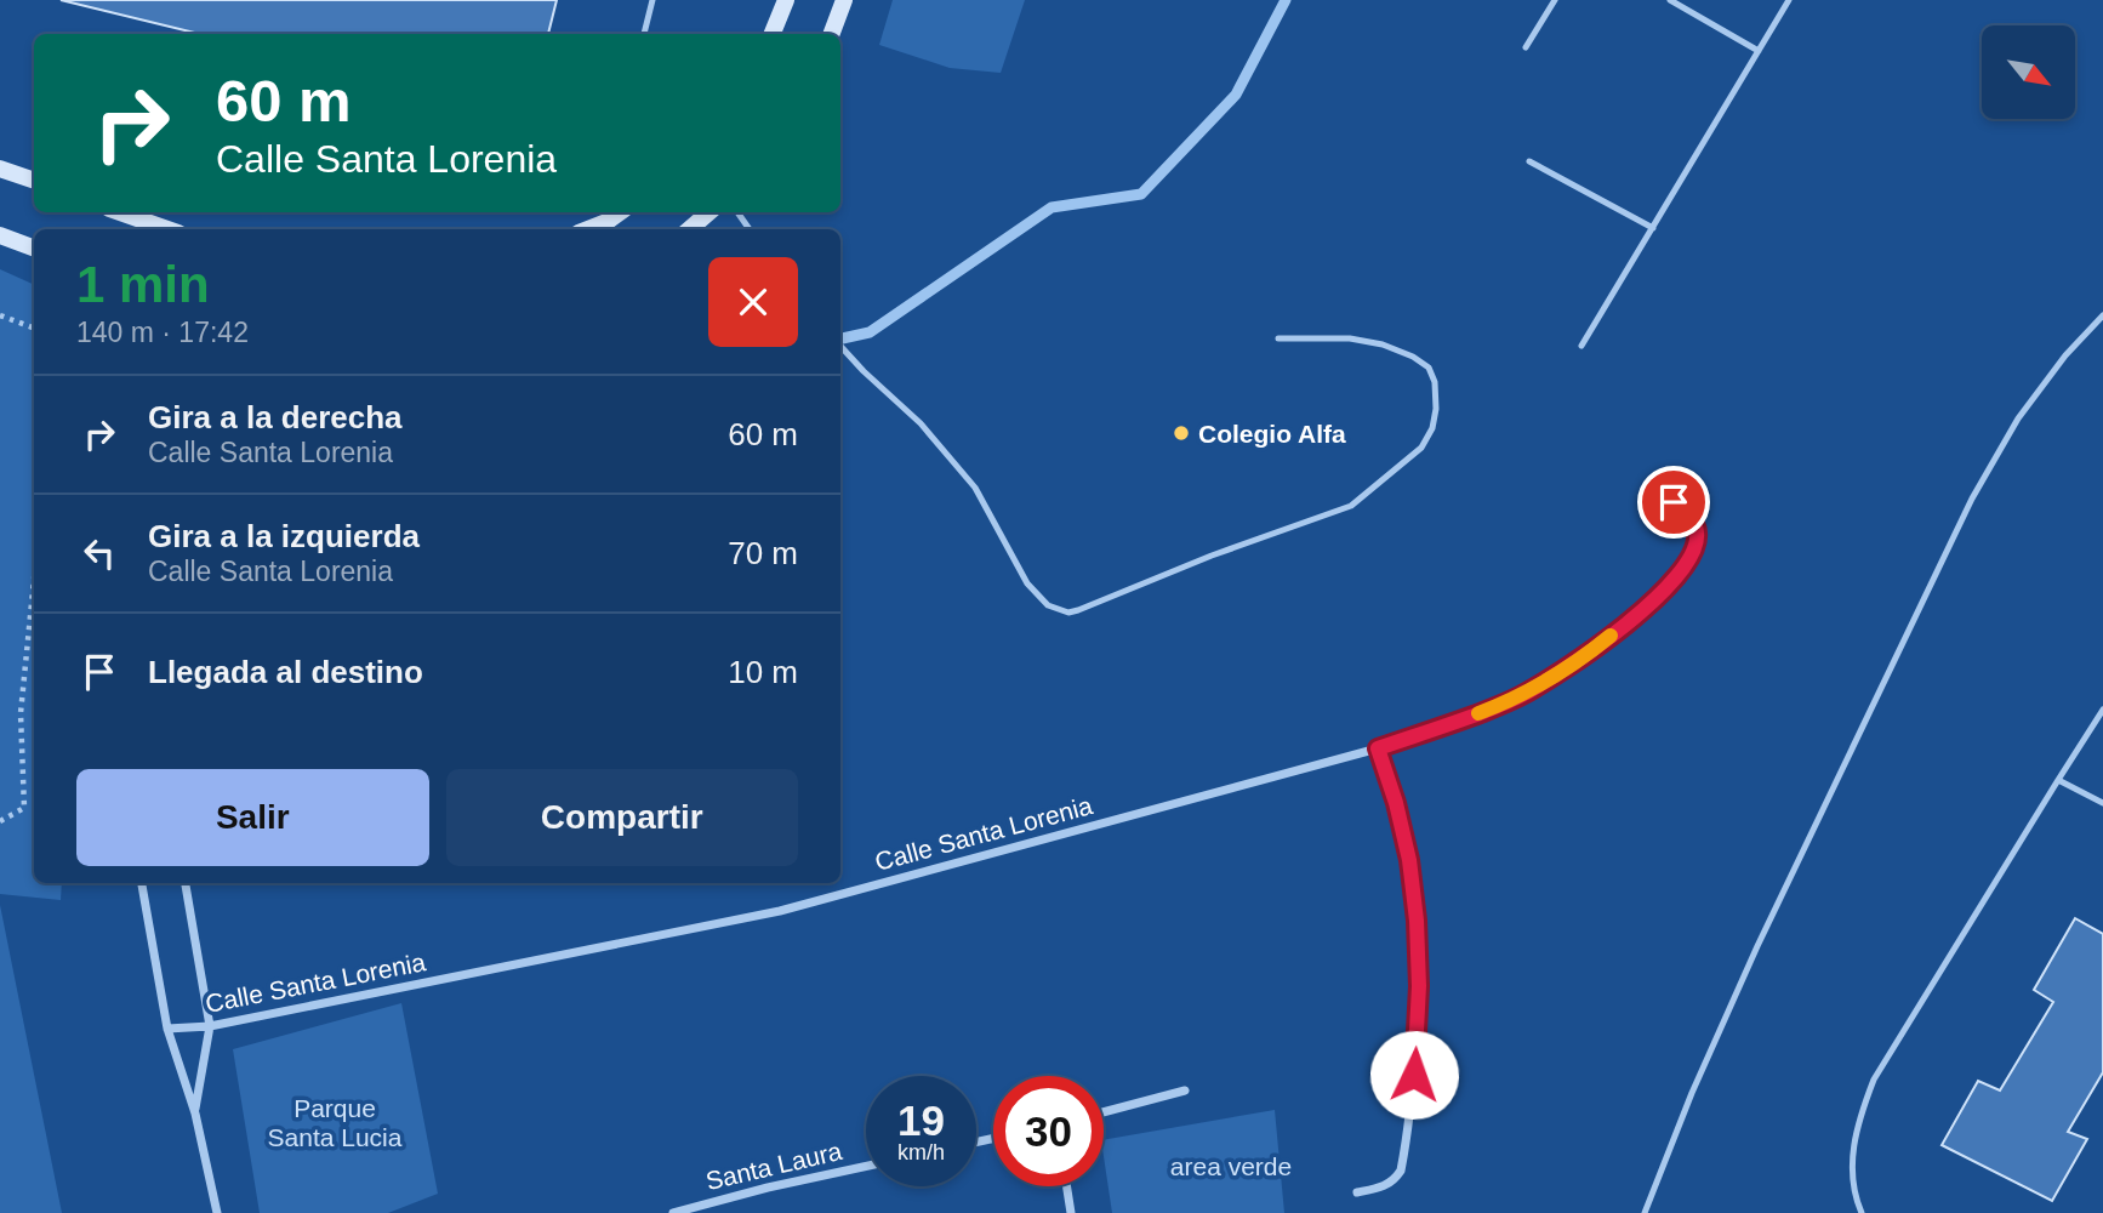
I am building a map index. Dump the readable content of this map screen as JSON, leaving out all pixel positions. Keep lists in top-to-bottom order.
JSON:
{
  "streets": {
    "street": ["Calle Santa Lorenia", "Santa Laura"]
  },
  "parks": ["Parque Santa Lucia", "area verde"],
  "places": ["Colegio Alfa"],
  "north": "bottom right",
  "page": {
    "turn": ["60 m", "Calle Santa Lorenia"],
    "heading": ["1 min", "140 m · 17:42"],
    "list": [
      {
        "name": "Gira a la derecha",
        "note": "Calle Santa Lorenia",
        "value": "60 m"
      },
      {
        "name": "Gira a la izquierda",
        "note": "Calle Santa Lorenia",
        "value": "70 m"
      },
      {
        "name": "Llegada al destino",
        "value": "10 m"
      }
    ],
    "buttons": ["Salir", "Compartir"],
    "speed": "19 km/h",
    "limit": "30"
  }
}
